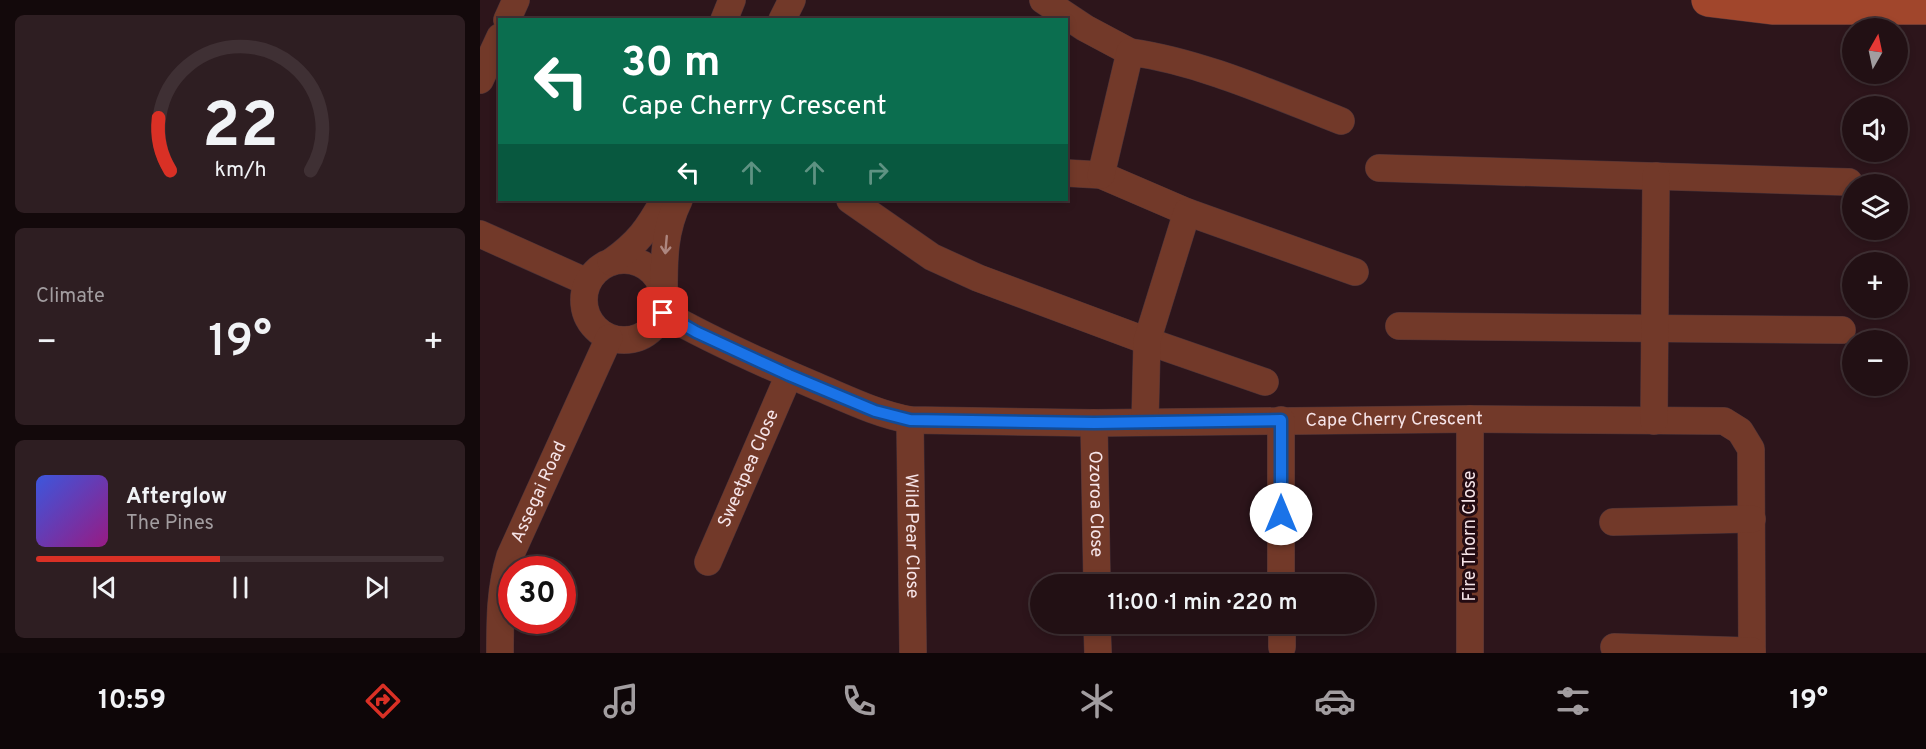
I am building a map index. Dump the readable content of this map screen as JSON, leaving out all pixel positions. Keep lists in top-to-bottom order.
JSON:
{
  "streets": {
    "street": [
      "Cape Cherry Crescent",
      "Sweetpea Close",
      "Assegai Road",
      "Ozoroa Close",
      "Wild Pear Close",
      "Fire Thorn Close"
    ]
  },
  "crossings": [
    ["Cape Cherry Crescent", "Sweetpea Close"],
    ["Cape Cherry Crescent", "Assegai Road"],
    ["Cape Cherry Crescent", "Ozoroa Close"],
    ["Cape Cherry Crescent", "Wild Pear Close"],
    ["Cape Cherry Crescent", "Fire Thorn Close"]
  ],
  "north": "top",
  "page": {
    "map_buttons": ["+", "−"],
    "turn": ["30 m", "Cape Cherry Crescent"],
    "tile": "Climate",
    "heat": ["−", "19°", "+"],
    "song": ["Afterglow", "The Pines"],
    "limit": "30",
    "trip": "11:00 · 1 min · 220 m",
    "tabs": ["10:59", "19°"],
    "gauge": ["22", "km/h"]
  }
}
